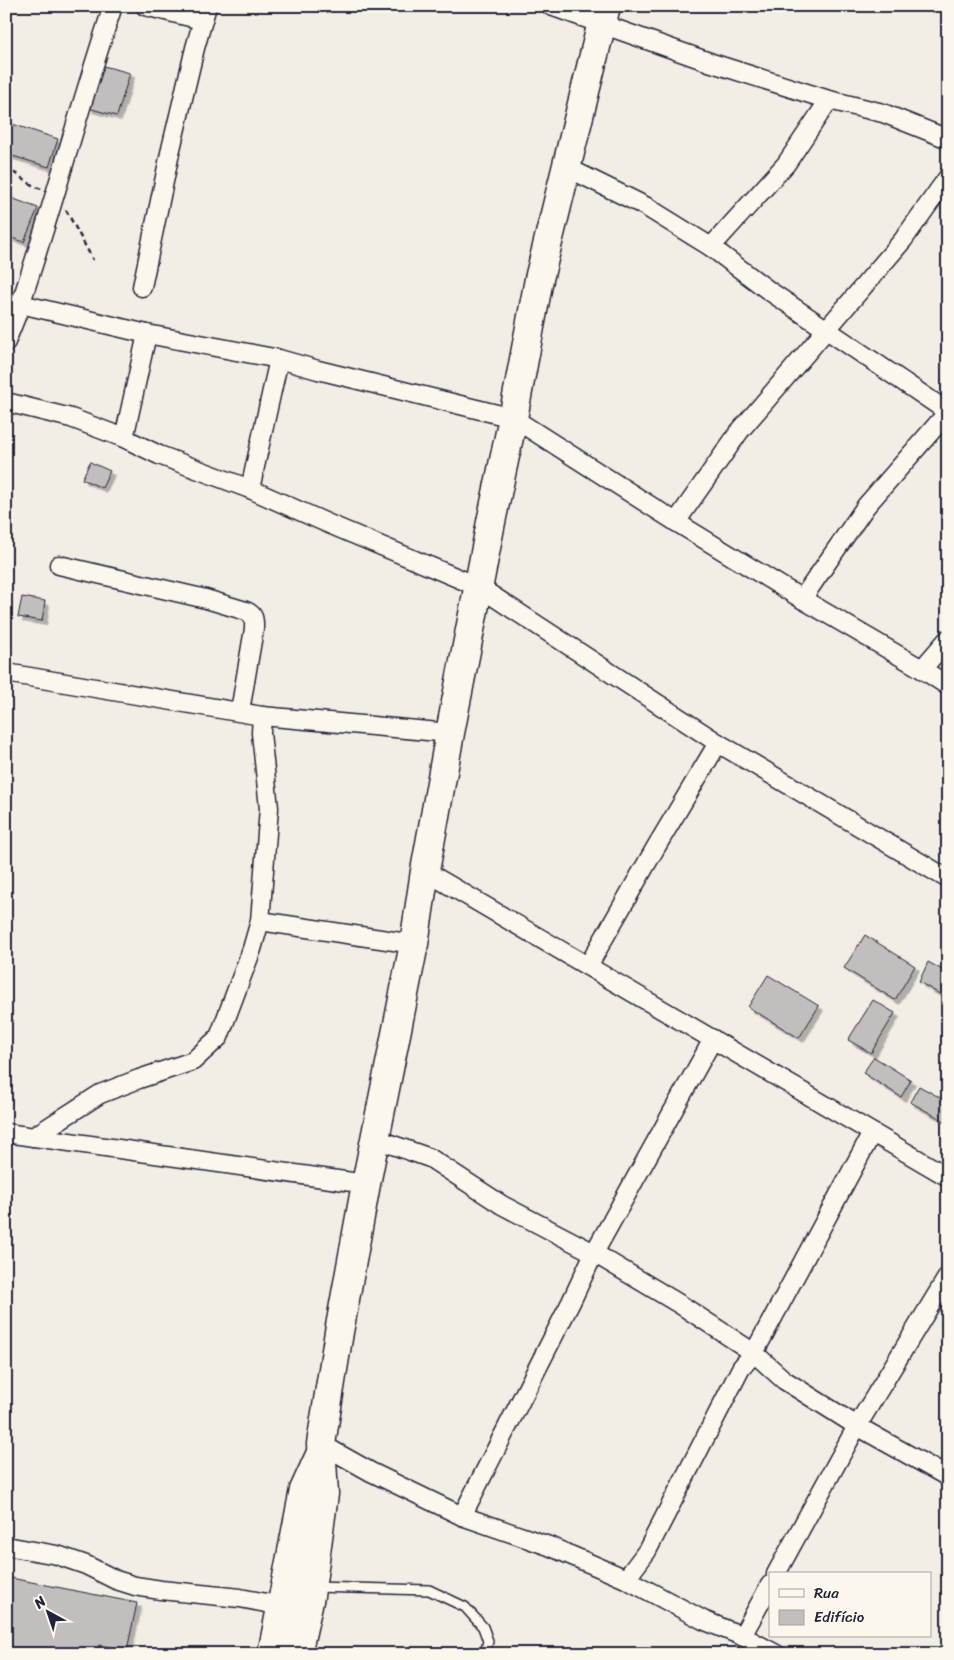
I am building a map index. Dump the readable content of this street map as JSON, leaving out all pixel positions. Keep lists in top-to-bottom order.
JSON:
{
  "legend": ["Rua", "Edifício"],
  "north": "top left"
}
